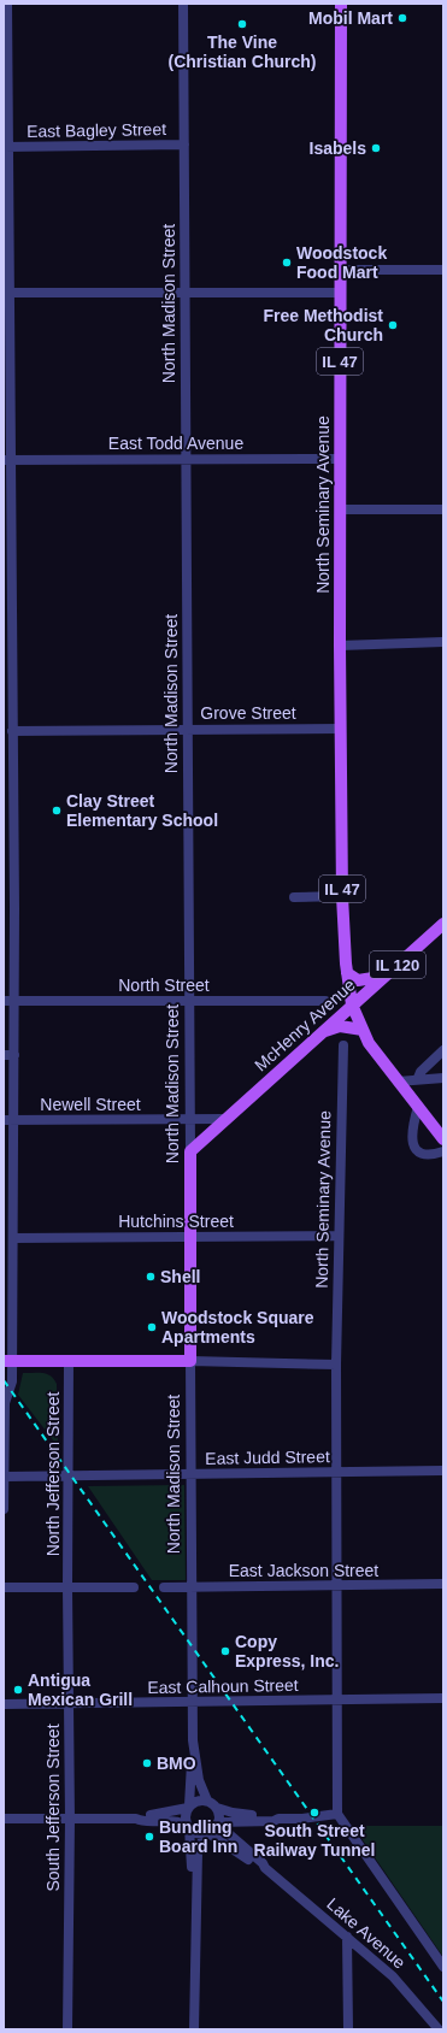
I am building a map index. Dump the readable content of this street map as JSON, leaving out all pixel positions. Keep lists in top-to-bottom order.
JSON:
{
  "streets": {
    "main road": [
      "North Madison Street",
      "IL 47",
      "North Seminary Avenue",
      "IL 120",
      "McHenry Avenue"
    ],
    "street": [
      "East Bagley Street",
      "East Todd Avenue",
      "Grove Street",
      "North Street",
      "Newell Street",
      "Hutchins Street",
      "East Judd Street",
      "North Jefferson Street",
      "East Jackson Street",
      "East Calhoun Street",
      "South Jefferson Street",
      "Lake Avenue"
    ]
  },
  "crossings": [
    ["East Bagley Street", "North Madison Street"],
    ["North Madison Street", "East Todd Avenue"],
    ["North Madison Street", "Grove Street"],
    ["North Madison Street", "North Street"],
    ["North Madison Street", "McHenry Avenue"],
    ["North Madison Street", "Newell Street"],
    ["North Madison Street", "Hutchins Street"],
    ["North Madison Street", "East Judd Street"],
    ["North Madison Street", "East Jackson Street"],
    ["North Madison Street", "East Calhoun Street"],
    ["IL 47", "North Seminary Avenue"],
    ["IL 47", "McHenry Avenue"],
    ["East Todd Avenue", "North Seminary Avenue"],
    ["North Seminary Avenue", "Grove Street"],
    ["North Seminary Avenue", "McHenry Avenue"],
    ["North Seminary Avenue", "Hutchins Street"],
    ["North Seminary Avenue", "East Judd Street"],
    ["North Seminary Avenue", "East Jackson Street"],
    ["North Seminary Avenue", "East Calhoun Street"],
    ["McHenry Avenue", "Newell Street"],
    ["East Judd Street", "North Jefferson Street"],
    ["North Jefferson Street", "South Jefferson Street"],
    ["East Calhoun Street", "South Jefferson Street"]
  ],
  "places": [
    "Mobil Mart",
    "The Vine (Christian Church)",
    "Isabels",
    "Woodstock Food Mart",
    "Free Methodist Church",
    "Clay Street Elementary School",
    "Shell",
    "Woodstock Square Apartments",
    "Copy Express, Inc.",
    "Antigua Mexican Grill",
    "BMO",
    "South Street Railway Tunnel",
    "Bundling Board Inn"
  ]
}
